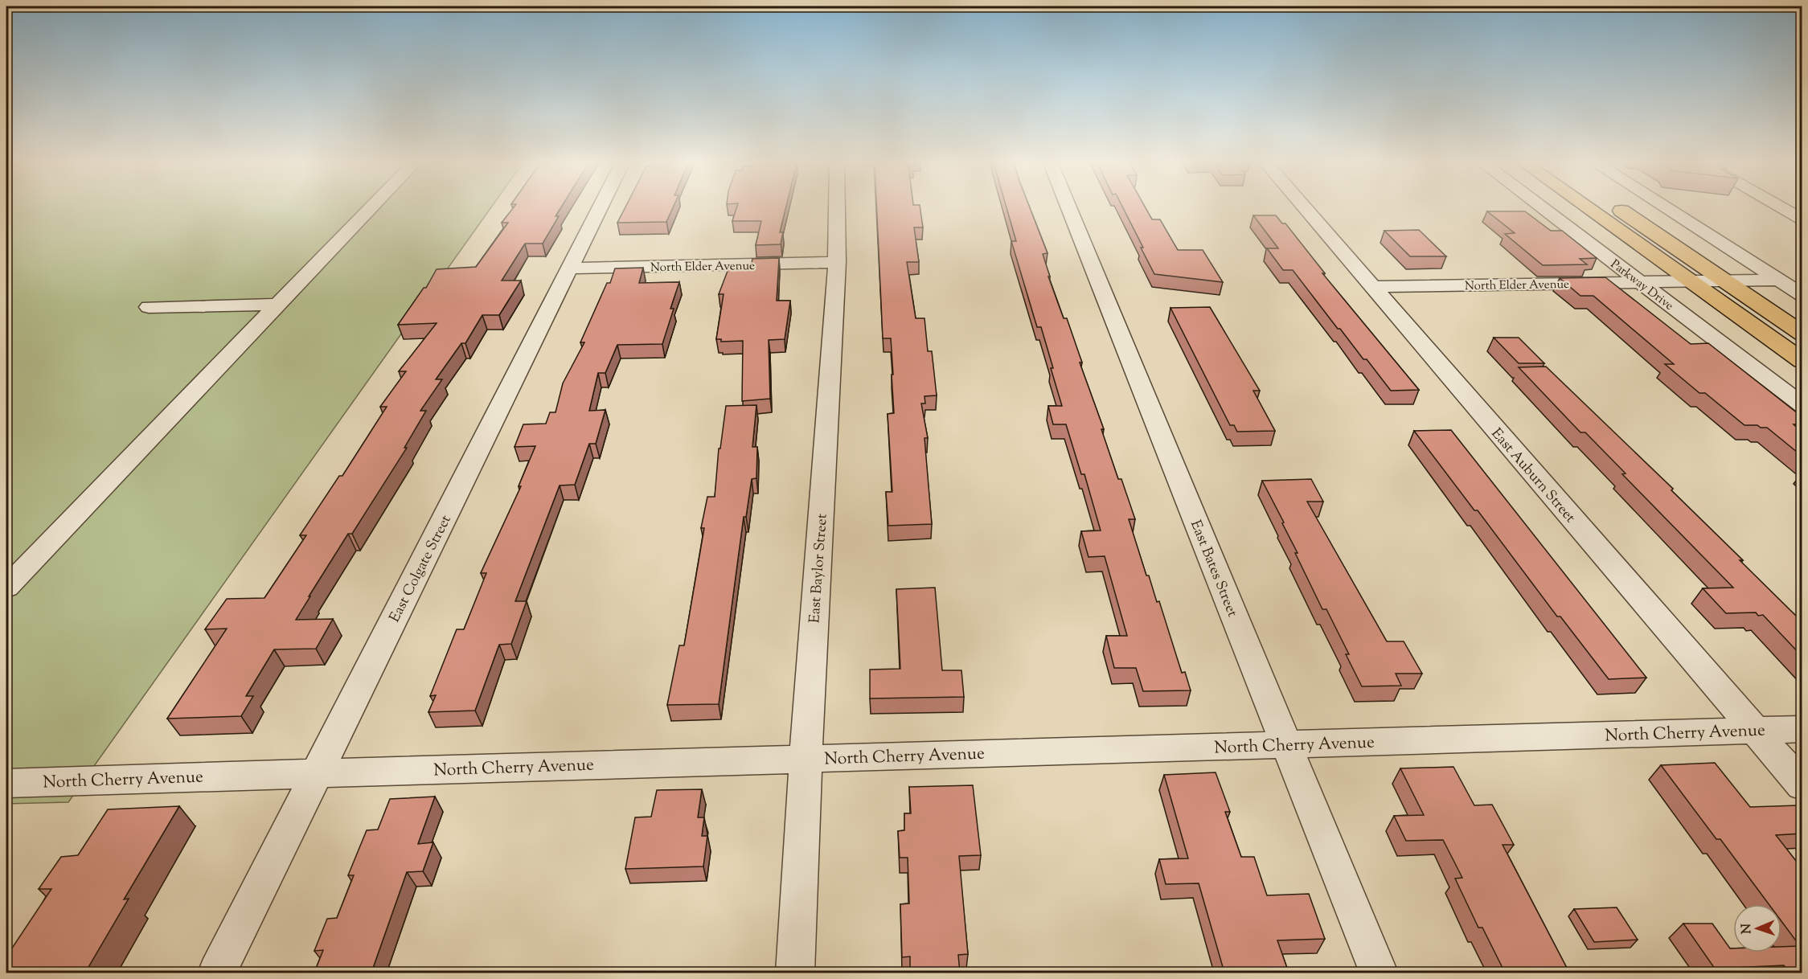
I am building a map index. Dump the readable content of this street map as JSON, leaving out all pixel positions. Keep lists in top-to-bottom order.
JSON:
{
  "streets": {
    "street": [
      "North Elder Avenue",
      "Parkway Drive",
      "East Auburn Street",
      "East Colgate Street",
      "East Baylor Street",
      "East Bates Street",
      "North Cherry Avenue"
    ]
  },
  "crossings": [
    ["North Elder Avenue", "Parkway Drive"],
    ["North Elder Avenue", "East Auburn Street"],
    ["North Elder Avenue", "East Colgate Street"],
    ["North Elder Avenue", "East Baylor Street"],
    ["East Auburn Street", "North Cherry Avenue"],
    ["East Colgate Street", "North Cherry Avenue"],
    ["East Baylor Street", "North Cherry Avenue"],
    ["East Bates Street", "North Cherry Avenue"]
  ],
  "north": "left"
}
